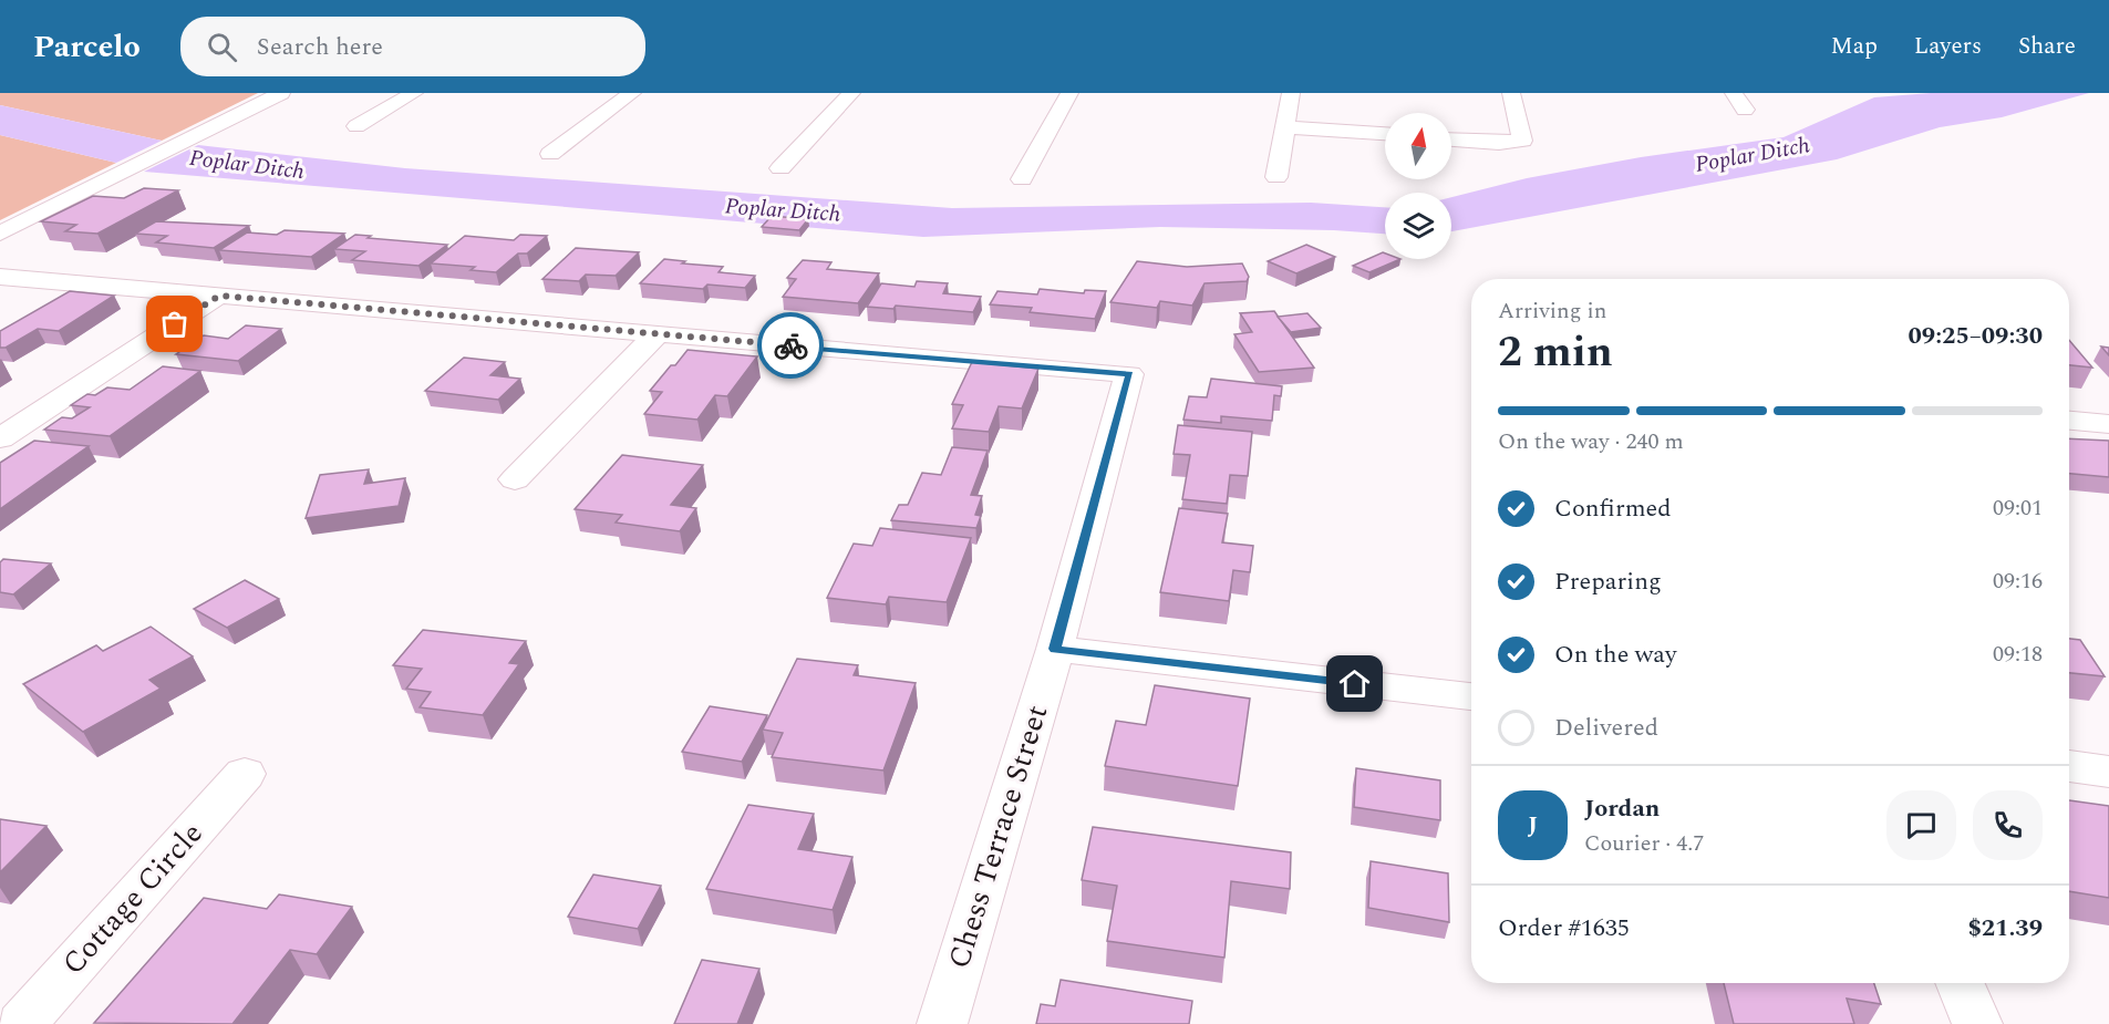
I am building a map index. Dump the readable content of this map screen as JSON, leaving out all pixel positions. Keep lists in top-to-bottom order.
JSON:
{
  "streets": {
    "street": ["Chess Terrace Street", "Cottage Circle"]
  },
  "water": ["Poplar Ditch"],
  "north": "top",
  "page": {
    "header": "Parcelo",
    "search": "Search here",
    "nav": ["Map", "Layers", "Share"],
    "heading": ["2 min", "Arriving in", "09:25–09:30"],
    "panel": [
      "Jordan",
      "Courier · 4.7",
      "Order #1635",
      "$21.39"
    ],
    "bar": "On the way · 240 m",
    "list": [
      ["Confirmed", "09:01"],
      ["Preparing", "09:16"],
      ["On the way", "09:18"],
      "Delivered"
    ],
    "round": "J"
  }
}
